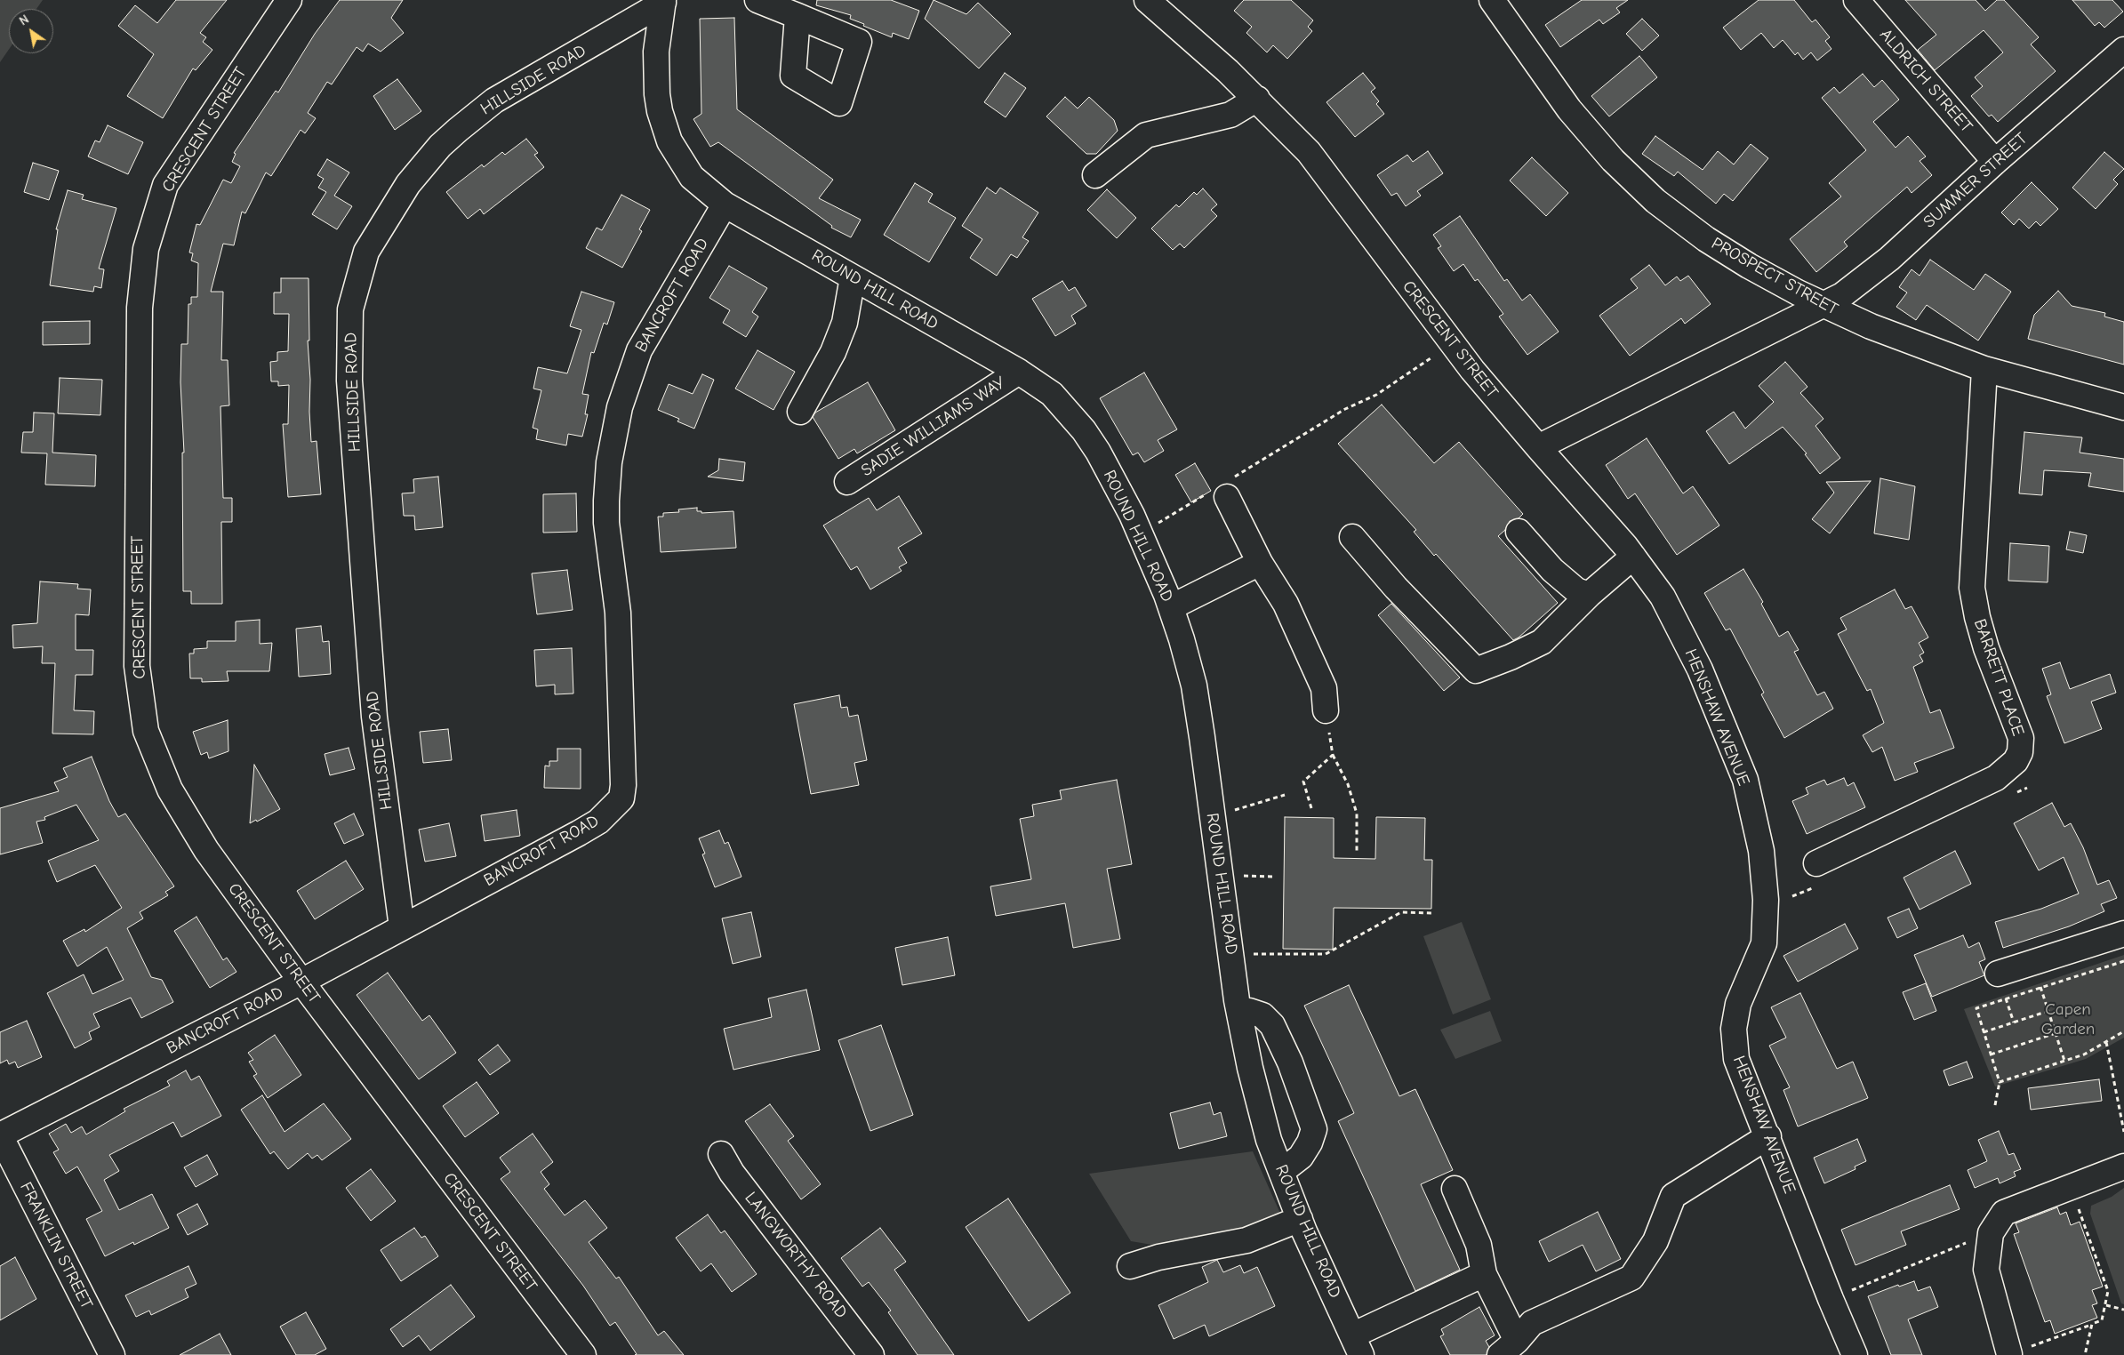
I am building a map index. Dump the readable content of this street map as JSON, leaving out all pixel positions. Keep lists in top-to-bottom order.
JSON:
{
  "streets": {
    "street": [
      "HILLSIDE ROAD",
      "ALDRICH STREET",
      "CRESCENT STREET",
      "SUMMER STREET",
      "PROSPECT STREET",
      "ROUND HILL ROAD",
      "BANCROFT ROAD",
      "SADIE WILLIAMS WAY",
      "BARRETT PLACE",
      "HENSHAW AVENUE",
      "FRANKLIN STREET",
      "LANGWORTHY ROAD"
    ]
  },
  "crossings": [
    ["HILLSIDE ROAD", "ROUND HILL ROAD"],
    ["HILLSIDE ROAD", "BANCROFT ROAD"],
    ["ALDRICH STREET", "SUMMER STREET"],
    ["CRESCENT STREET", "BANCROFT ROAD"],
    ["CRESCENT STREET", "HENSHAW AVENUE"],
    ["SUMMER STREET", "PROSPECT STREET"],
    ["PROSPECT STREET", "BARRETT PLACE"],
    ["ROUND HILL ROAD", "BANCROFT ROAD"],
    ["ROUND HILL ROAD", "SADIE WILLIAMS WAY"],
    ["BANCROFT ROAD", "FRANKLIN STREET"]
  ],
  "parks": ["Capen Garden"],
  "north": "top left"
}
